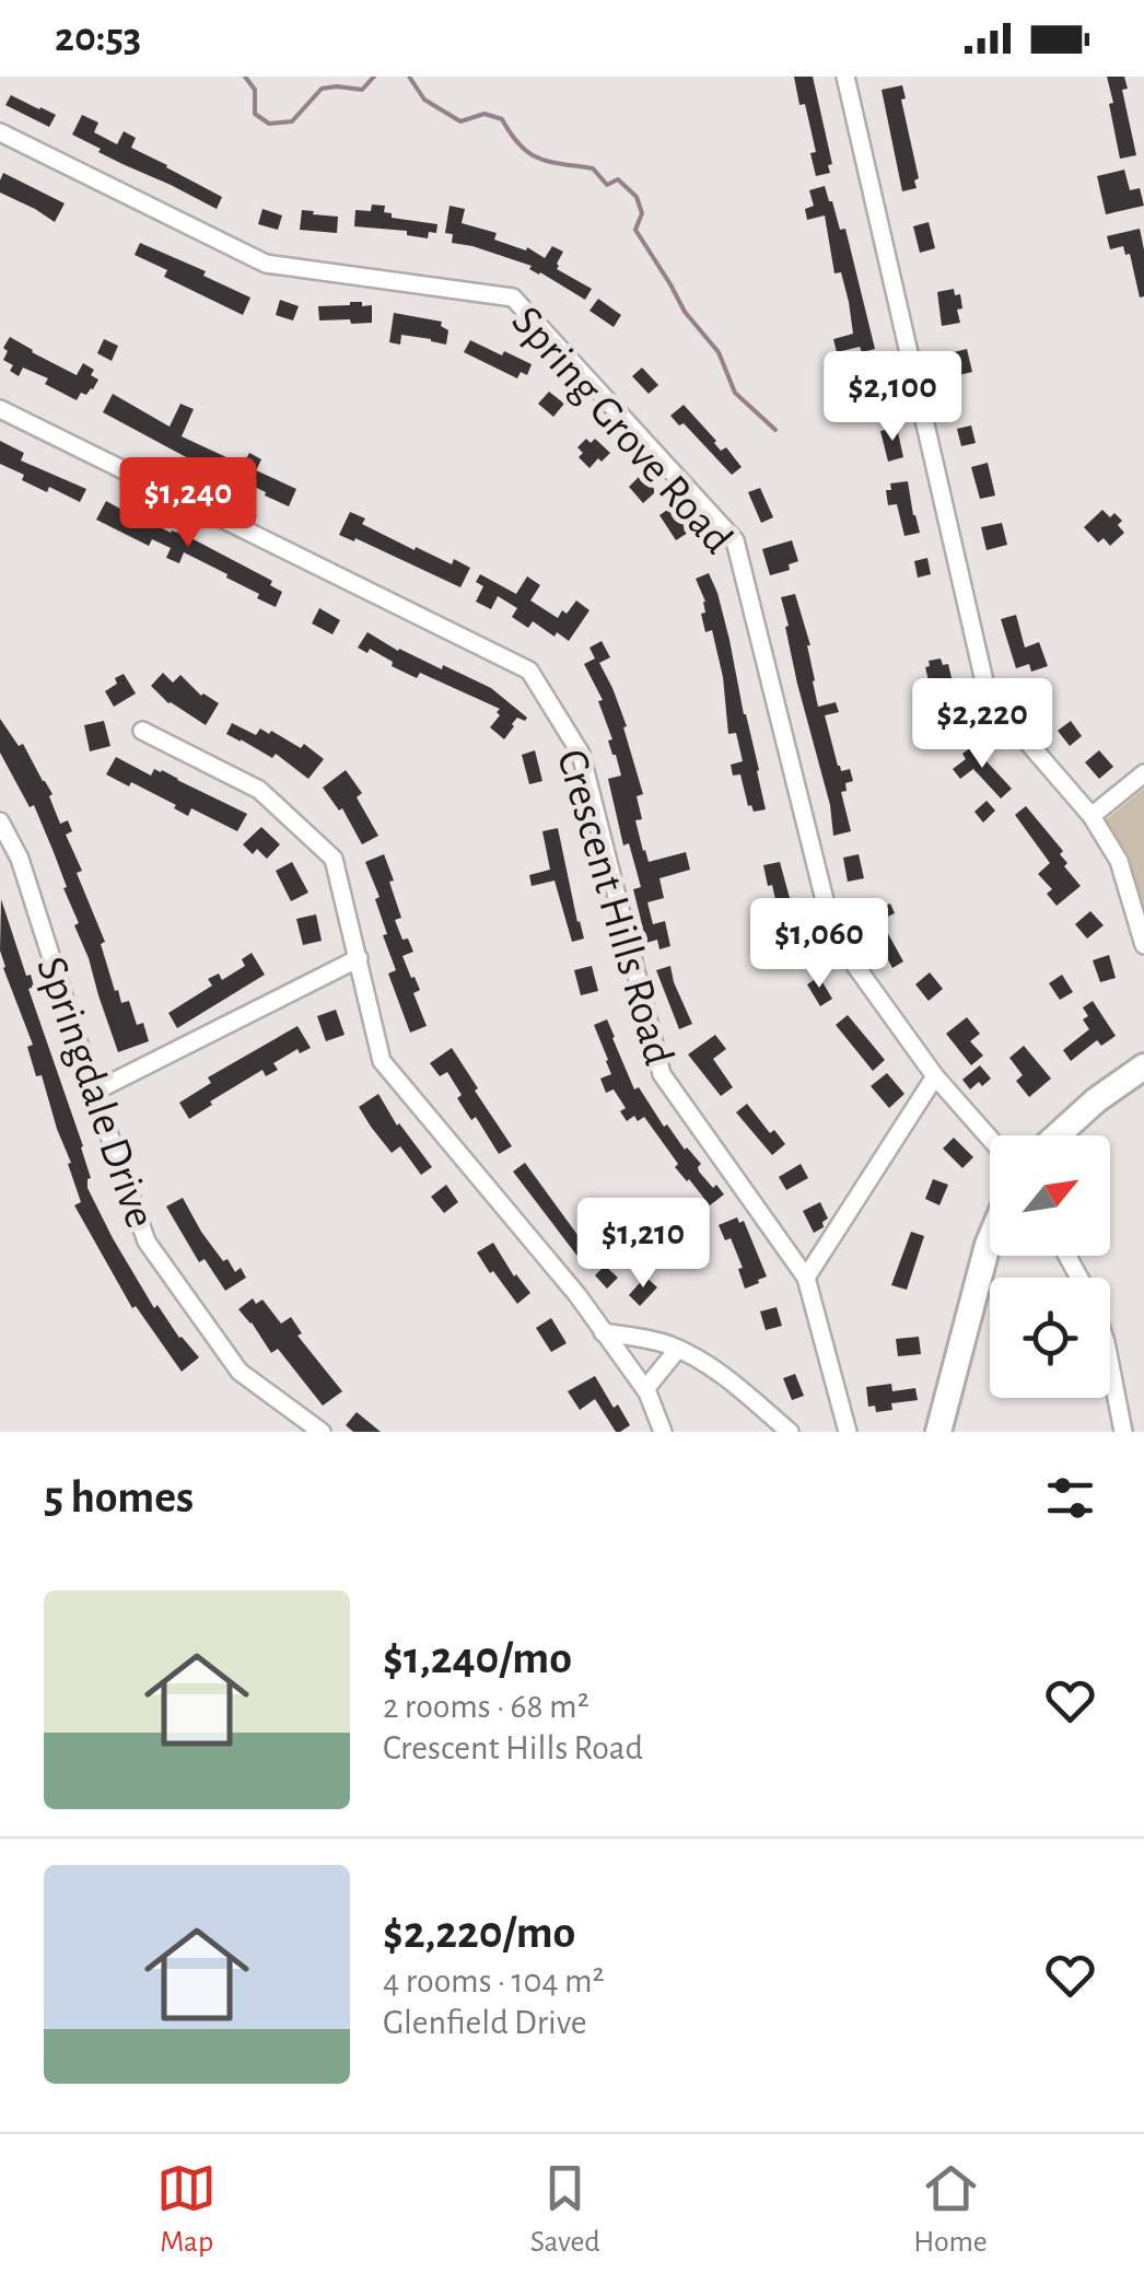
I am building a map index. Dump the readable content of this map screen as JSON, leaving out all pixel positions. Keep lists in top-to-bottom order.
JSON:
{
  "streets": {
    "street": ["Spring Grove Road", "Crescent Hills Road", "Springdale Drive"]
  },
  "north": "top right",
  "page": {
    "status": "20:53",
    "price": [
      "$2,100",
      "$1,240",
      "$2,220",
      "$1,060",
      "$1,210"
    ],
    "heading": "5 homes",
    "list": [
      {
        "name": "$1,240/mo",
        "note": "2 rooms · 68 m² · Crescent Hills Road"
      },
      {
        "name": "$2,220/mo",
        "note": "4 rooms · 104 m² · Glenfield Drive"
      }
    ],
    "tabs": ["Map", "Saved", "Home"]
  }
}
